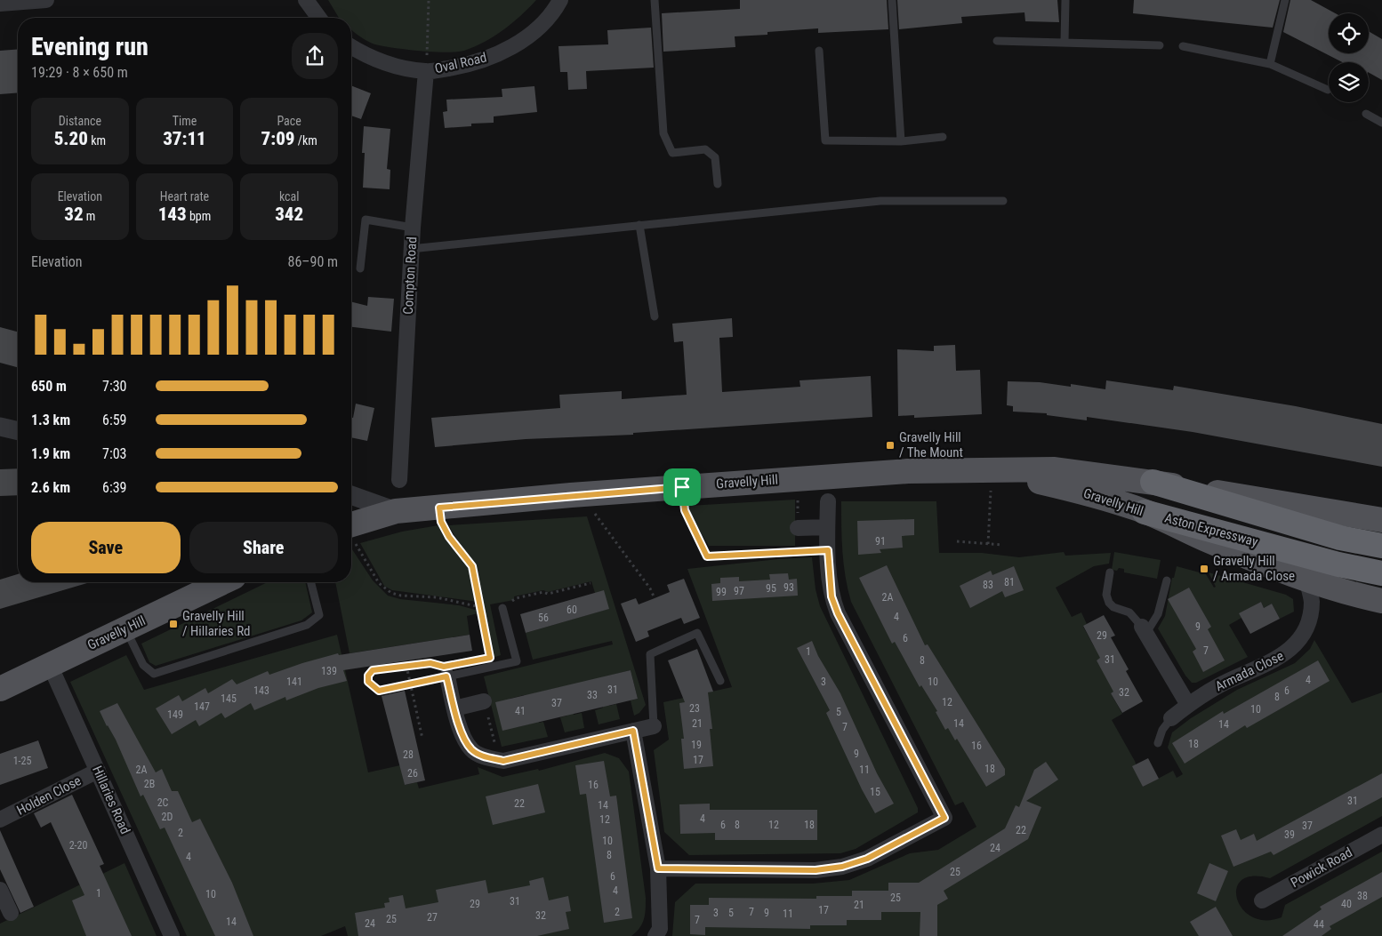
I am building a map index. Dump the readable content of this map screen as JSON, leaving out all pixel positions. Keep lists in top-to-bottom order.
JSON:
{
  "streets": {
    "highway": ["Aston Expressway"],
    "main road": ["Gravelly Hill"],
    "street": [
      "Oval Road",
      "Compton Road",
      "Armada Close",
      "Holden Close",
      "Hillaries Road",
      "Powick Road"
    ]
  },
  "crossings": [
    ["Oval Road", "Compton Road"],
    ["Gravelly Hill", "Aston Expressway"],
    ["Gravelly Hill", "Armada Close"],
    ["Gravelly Hill", "Hillaries Road"],
    ["Holden Close", "Hillaries Road"]
  ],
  "places": {
    "transit": ["Gravelly Hill / The Mount", "Gravelly Hill / Armada Close", "Gravelly Hill / Hillaries Rd"]
  },
  "house_numbers": [
    "91",
    "81",
    "83",
    "93",
    "95",
    "97",
    "99",
    "2A",
    "60",
    "4",
    "56",
    "9",
    "29",
    "6",
    "7",
    "1",
    "31",
    "8",
    "139",
    "4",
    "141",
    "3",
    "10",
    "31",
    "143",
    "6",
    "32",
    "33",
    "8",
    "145",
    "12",
    "37",
    "147",
    "23",
    "10",
    "41",
    "5",
    "149",
    "21",
    "14",
    "14",
    "7",
    "18",
    "19",
    "16",
    "9",
    "28",
    "17",
    "1-25",
    "18",
    "2A",
    "11",
    "26",
    "2B",
    "16",
    "15",
    "31",
    "2C",
    "22",
    "14",
    "2D",
    "4",
    "12",
    "6",
    "8",
    "12",
    "18",
    "37",
    "22",
    "2",
    "39",
    "10",
    "2-20",
    "24",
    "8",
    "4",
    "25",
    "6",
    "4",
    "1",
    "10",
    "38",
    "25",
    "31",
    "29",
    "40",
    "21",
    "17",
    "2",
    "7",
    "3",
    "5",
    "9",
    "11",
    "32",
    "27",
    "25",
    "7",
    "14",
    "24",
    "44"
  ],
  "page": {
    "heading": ["Evening run", "19:29 · 8 × 650 m"],
    "stats": [
      ["Distance", "5.20 km"],
      ["Time", "37:11"],
      ["Pace", "7:09 /km"],
      ["Elevation", "32 m"],
      ["Heart rate", "143 bpm"],
      ["kcal", "342"]
    ],
    "chart": ["Elevation", "86–90 m"],
    "list": [
      {
        "name": "650 m",
        "note": "7:30"
      },
      {
        "name": "1.3 km",
        "note": "6:59"
      },
      {
        "name": "1.9 km",
        "note": "7:03"
      },
      {
        "name": "2.6 km",
        "note": "6:39"
      }
    ],
    "buttons": ["Save", "Share"]
  }
}
